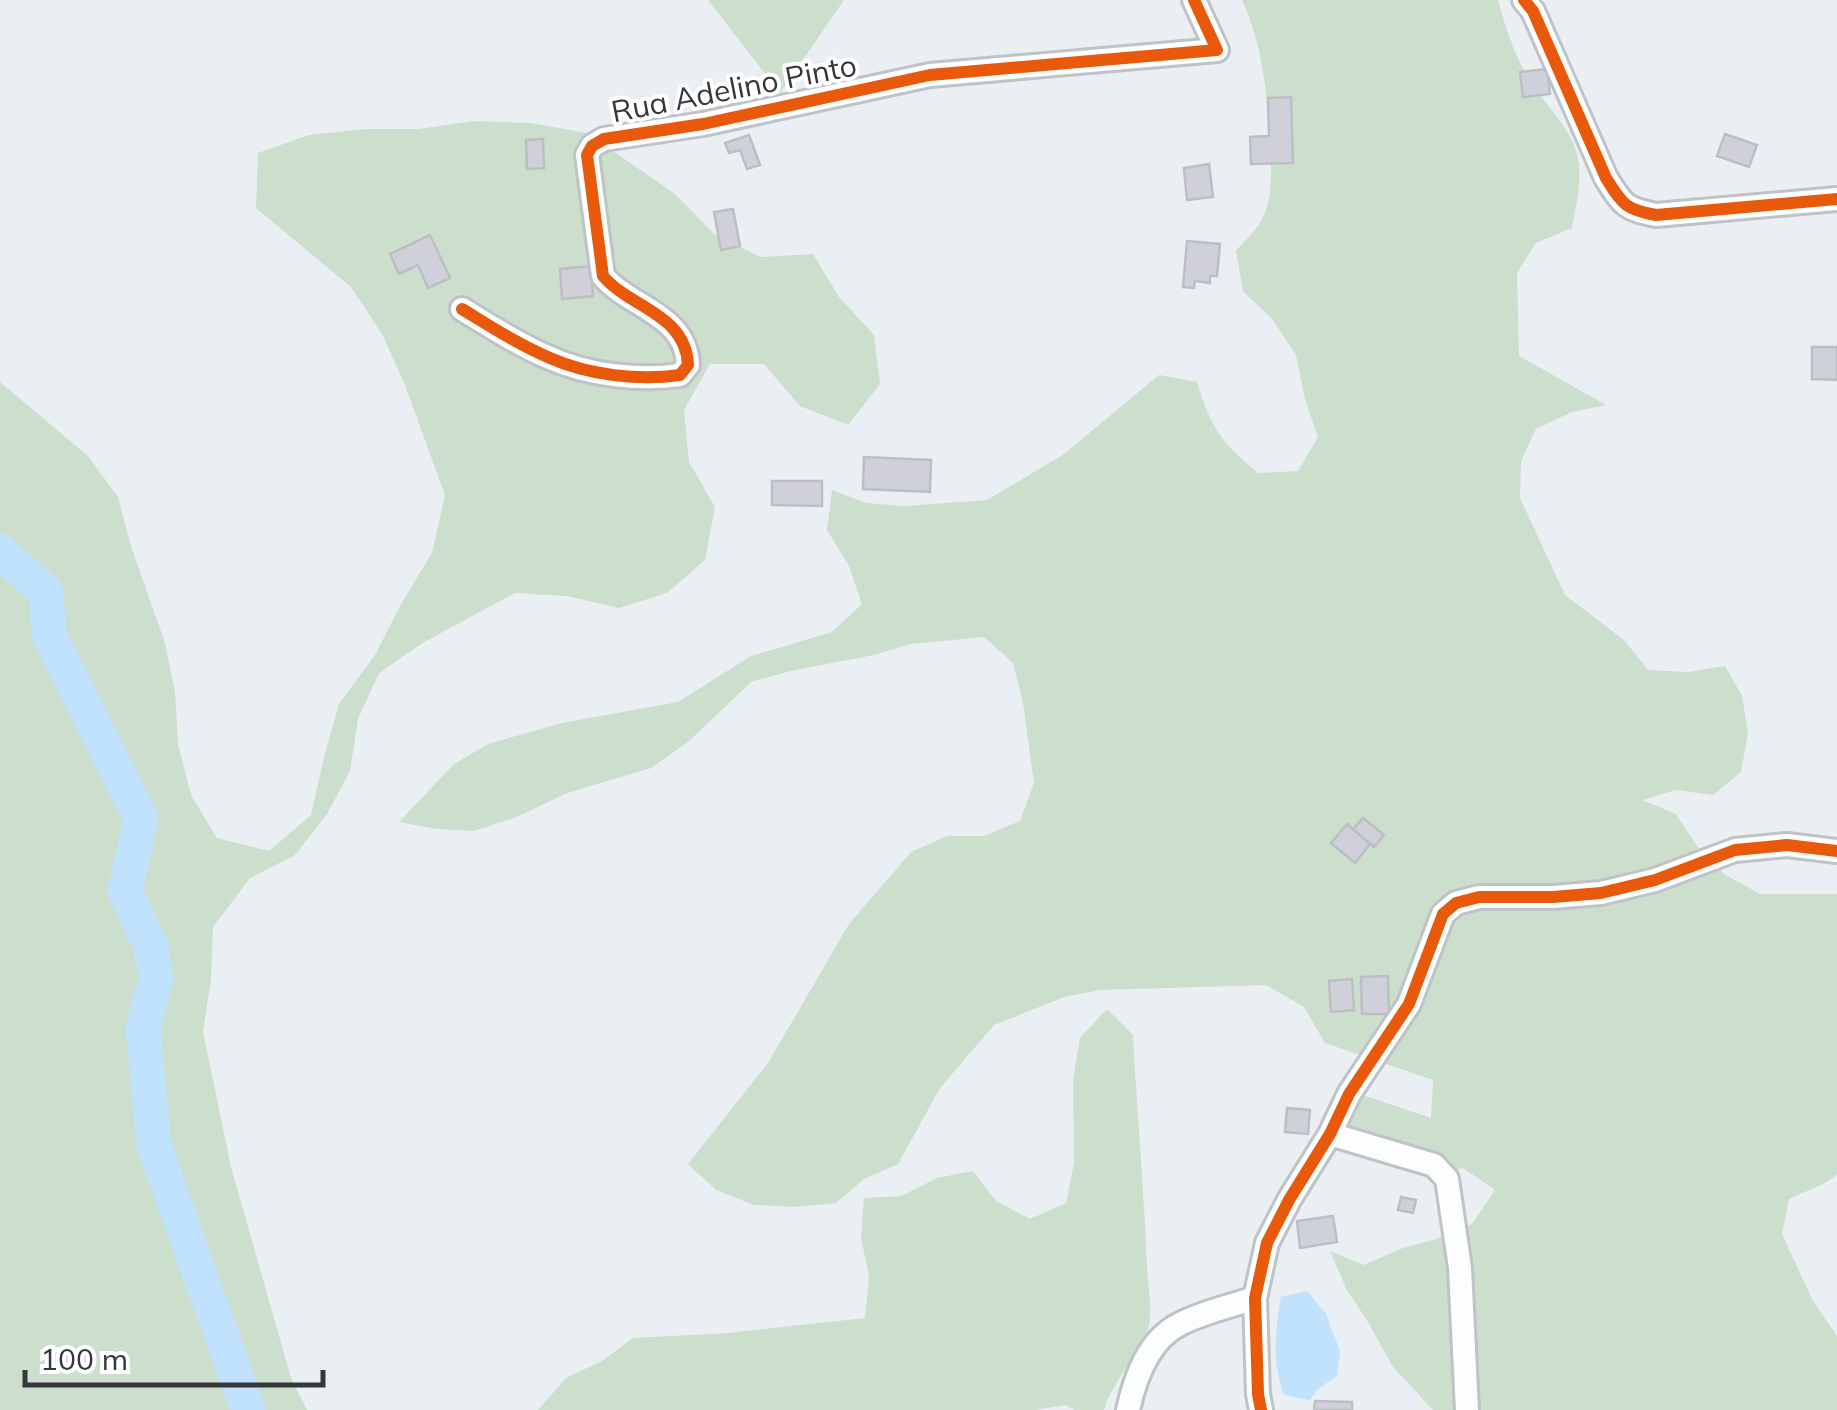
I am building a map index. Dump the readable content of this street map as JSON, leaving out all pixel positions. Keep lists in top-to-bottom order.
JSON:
{
  "streets": {
    "street": ["Rua Adelino Pinto"]
  },
  "scale_bar": "100 m"
}
